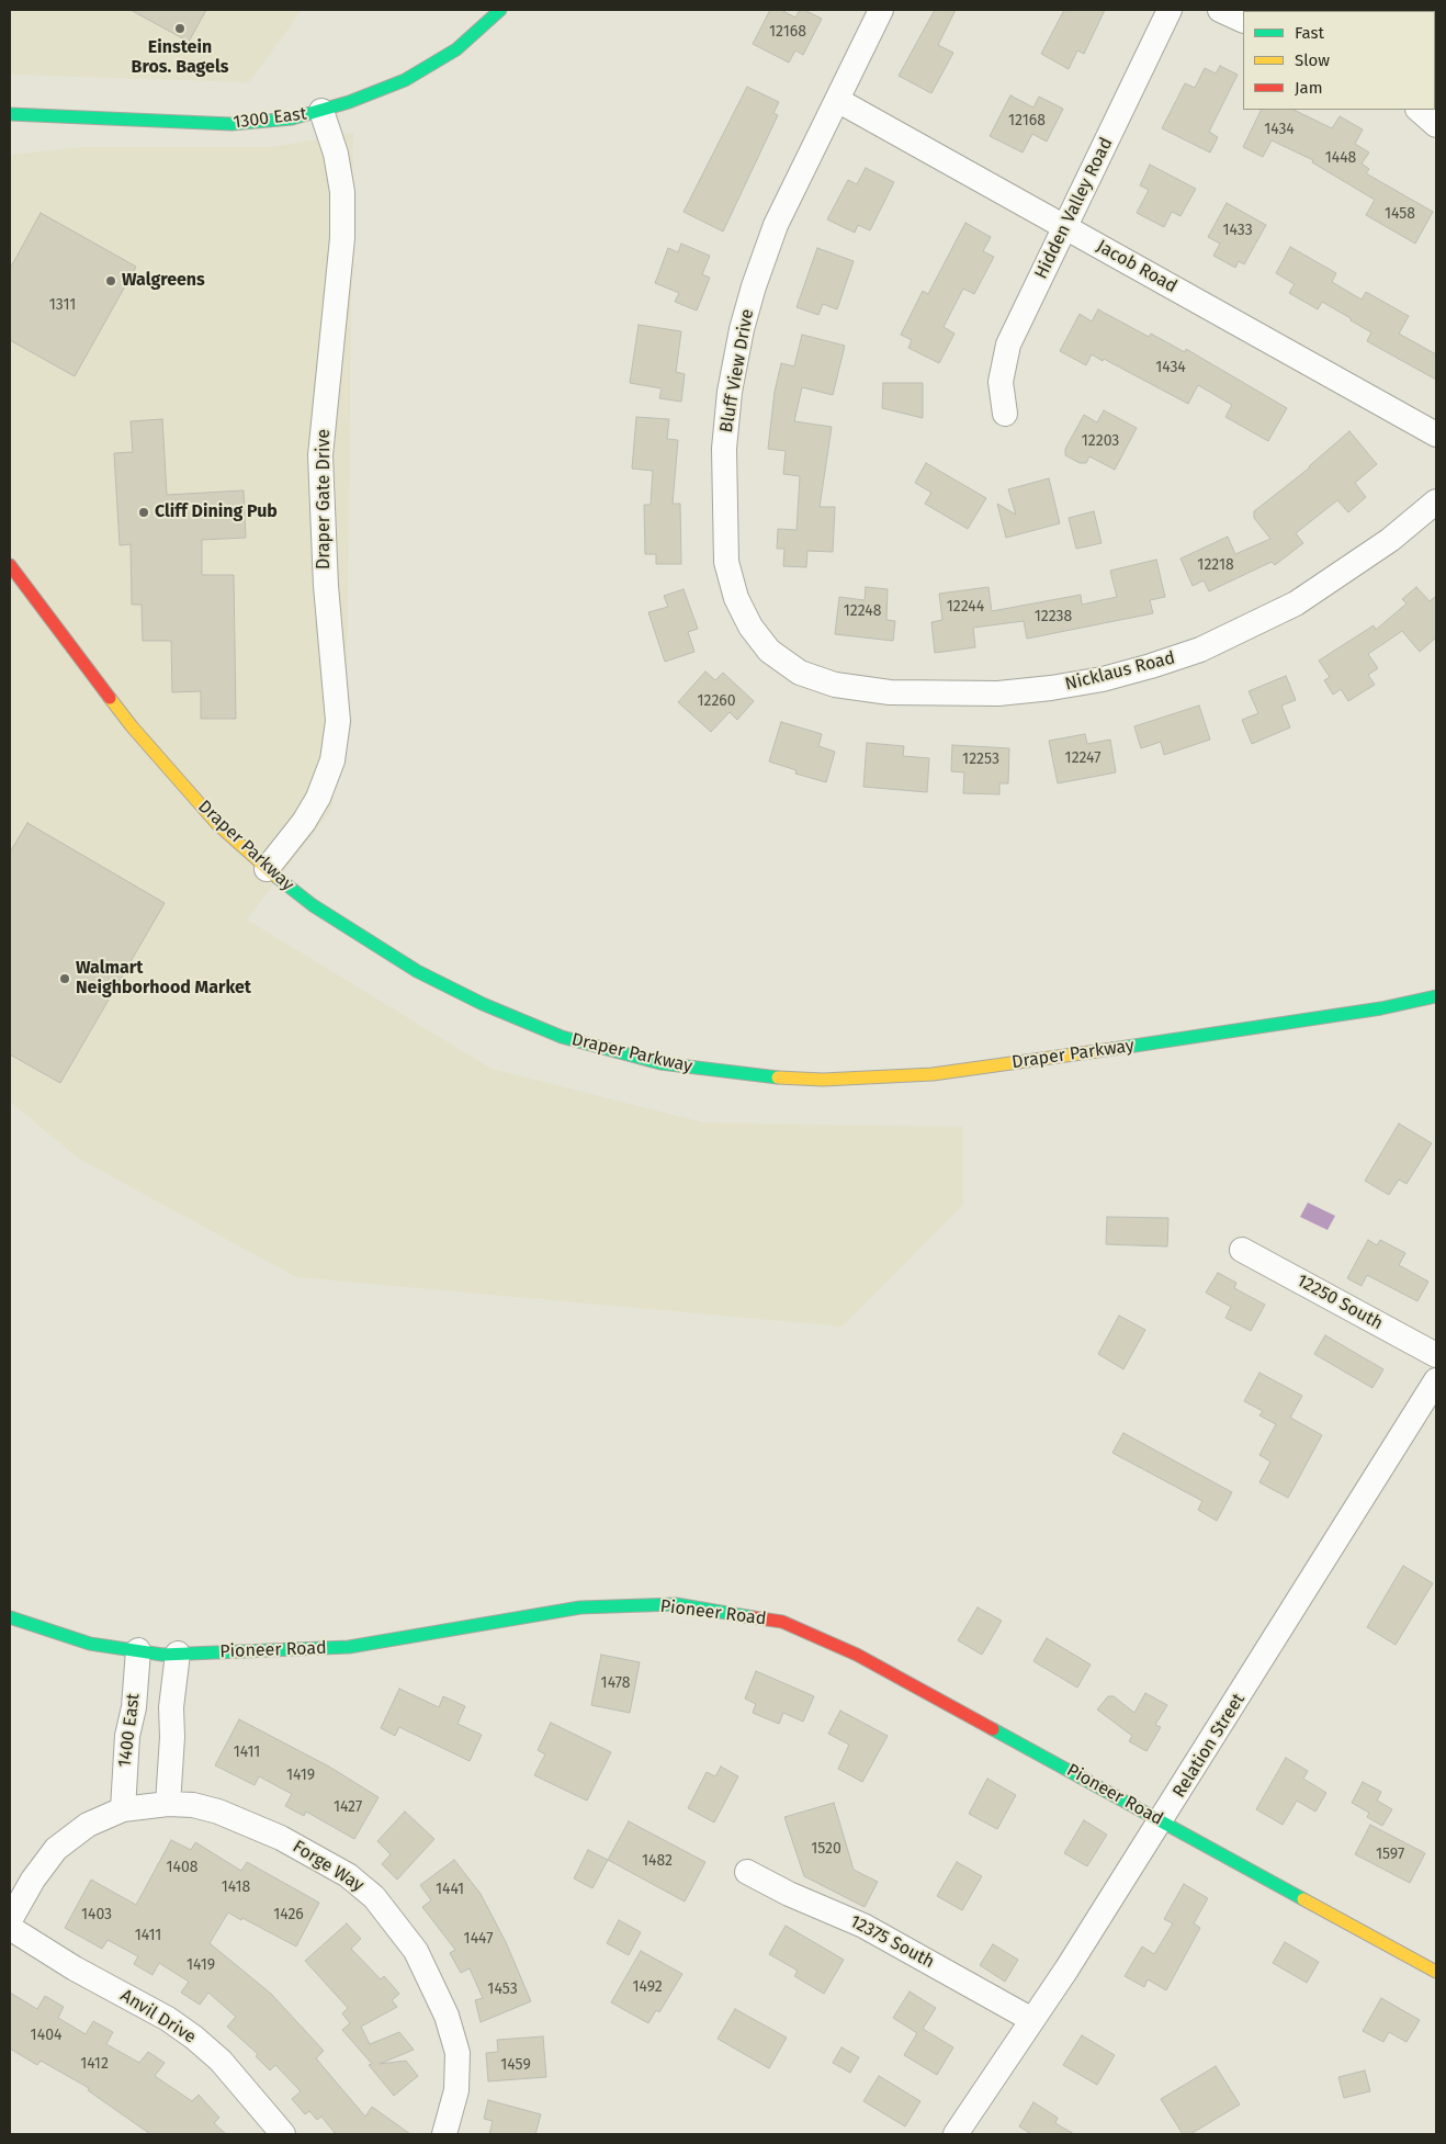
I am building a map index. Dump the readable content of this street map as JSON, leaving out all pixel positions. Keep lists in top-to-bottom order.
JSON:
{
  "streets": {
    "main road": ["1300 East", "Draper Parkway", "Pioneer Road"],
    "street": [
      "Hidden Valley Road",
      "Jacob Road",
      "Bluff View Drive",
      "Draper Gate Drive",
      "Nicklaus Road",
      "12250 South",
      "1400 East",
      "Relation Street",
      "Forge Way",
      "12375 South",
      "Anvil Drive"
    ]
  },
  "crossings": [
    ["1300 East", "Draper Gate Drive"],
    ["Hidden Valley Road", "Jacob Road"],
    ["Jacob Road", "Bluff View Drive"],
    ["Bluff View Drive", "Nicklaus Road"],
    ["Draper Gate Drive", "Draper Parkway"],
    ["Pioneer Road", "1400 East"],
    ["Pioneer Road", "Relation Street"],
    ["1400 East", "Forge Way"],
    ["Relation Street", "12375 South"]
  ],
  "places": [
    "Einstein Bros. Bagels",
    "Walgreens",
    "Cliff Dining Pub",
    "Walmart Neighborhood Market"
  ],
  "house_numbers": [
    "12168",
    "12168",
    "1434",
    "1448",
    "1458",
    "1433",
    "1311",
    "1434",
    "12203",
    "12218",
    "12244",
    "12248",
    "12238",
    "12260",
    "12247",
    "12253",
    "1478",
    "1411",
    "1419",
    "1427",
    "1520",
    "1597",
    "1482",
    "1408",
    "1418",
    "1441",
    "1403",
    "1426",
    "1411",
    "1447",
    "1419",
    "1492",
    "1453",
    "1404",
    "1412",
    "1459"
  ],
  "legend": ["Fast", "Slow", "Jam"]
}
